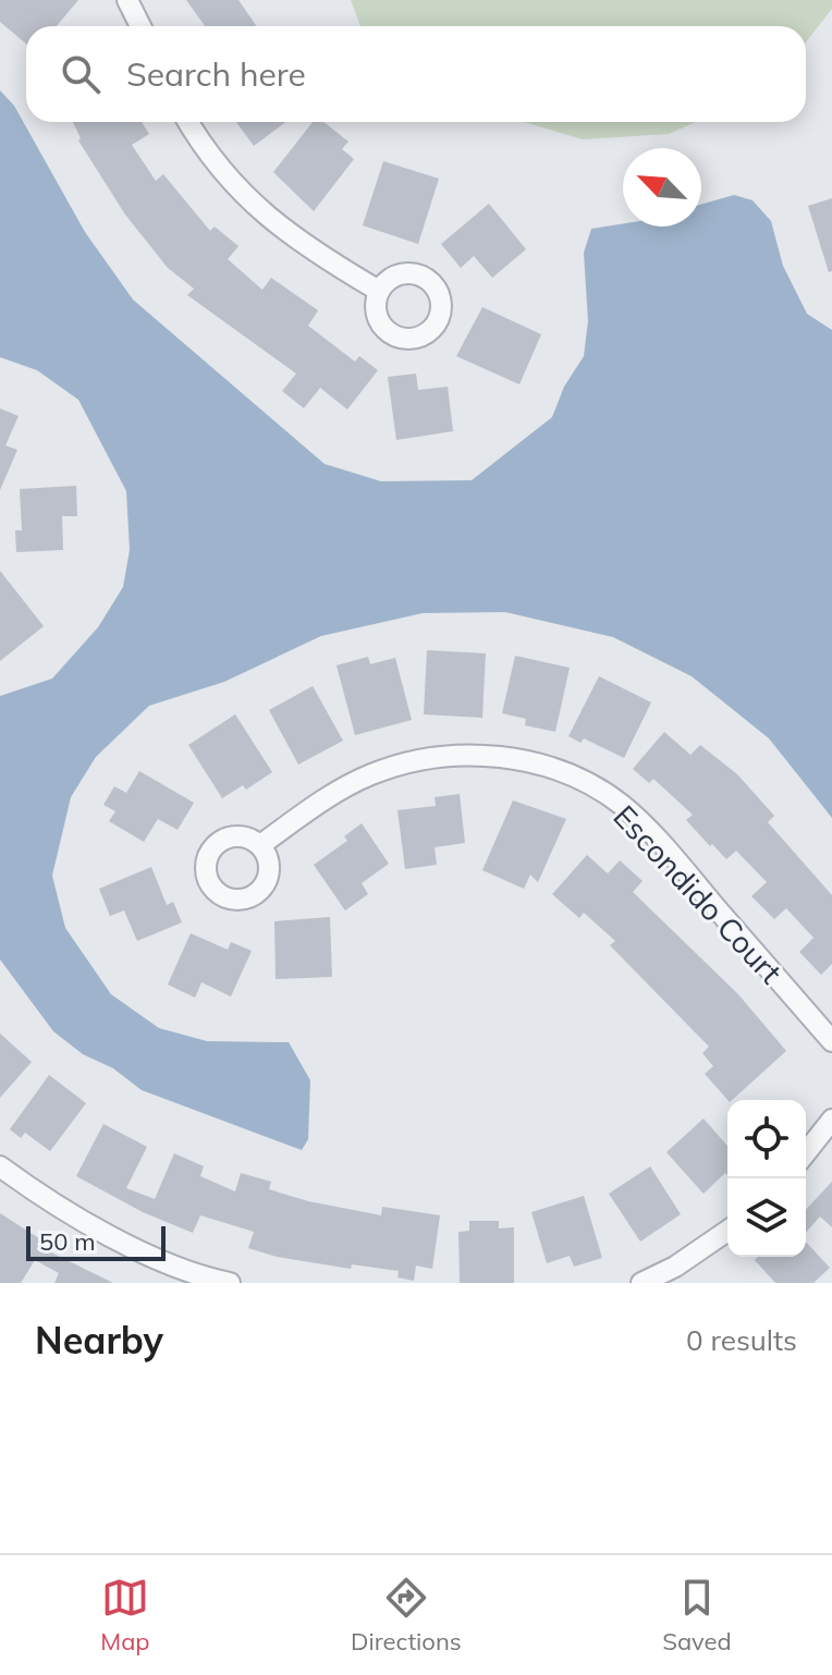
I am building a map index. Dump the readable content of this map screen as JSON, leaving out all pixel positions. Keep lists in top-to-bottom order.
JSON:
{
  "streets": {
    "street": ["Escondido Court"]
  },
  "scale_bar": "50 m",
  "north": "top left",
  "page": {
    "search": "Search here",
    "scale": "50 m",
    "heading": ["Nearby", "0 results"],
    "nav": ["Map", "Directions", "Saved"]
  }
}
